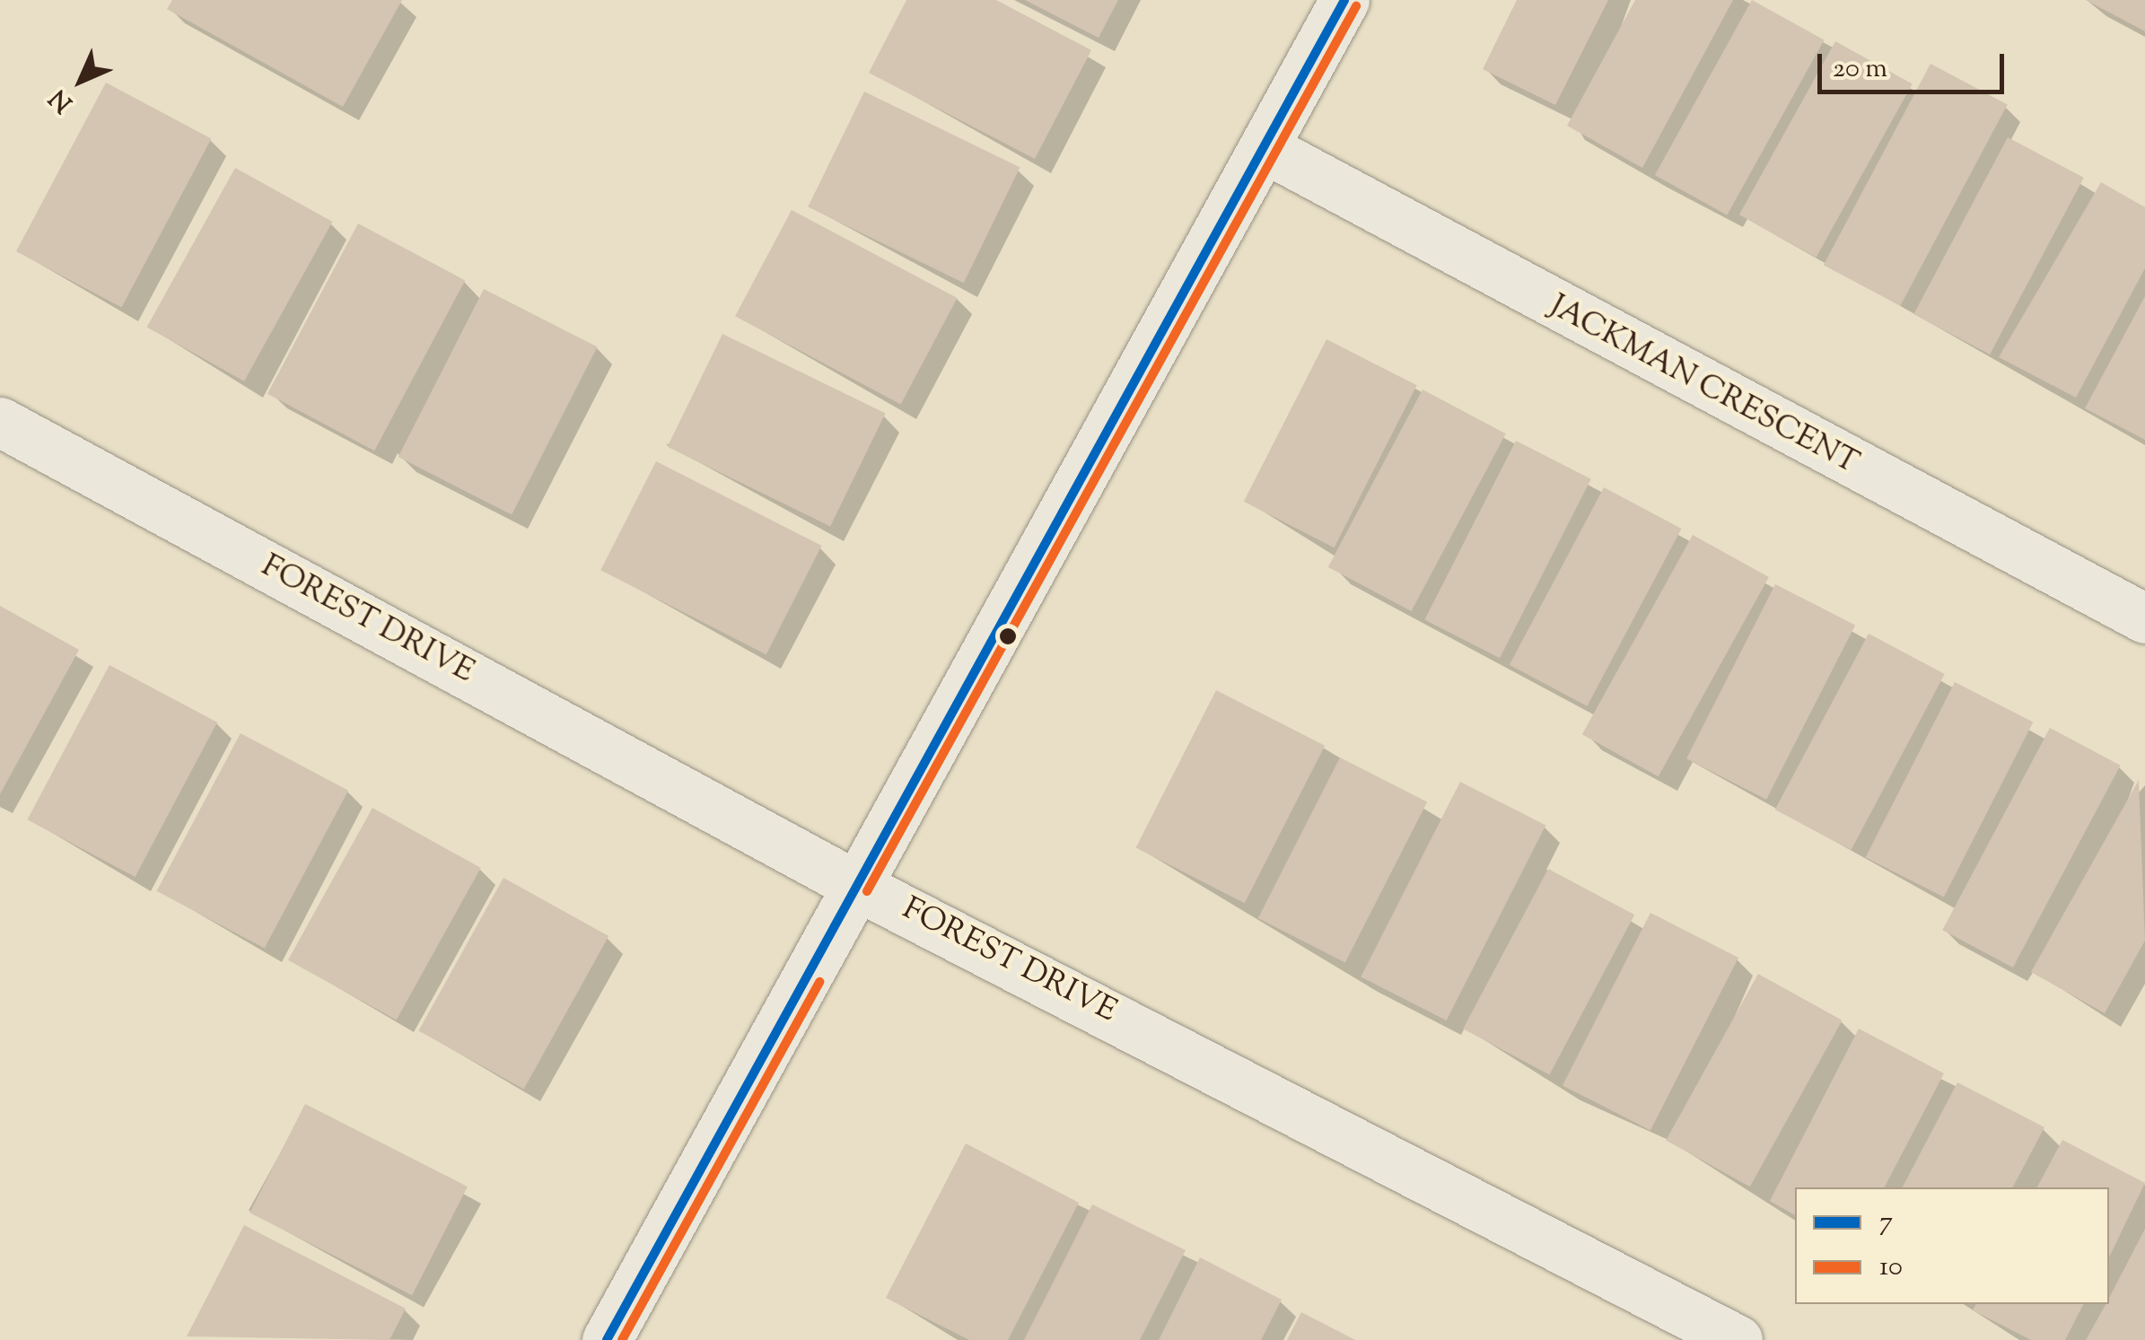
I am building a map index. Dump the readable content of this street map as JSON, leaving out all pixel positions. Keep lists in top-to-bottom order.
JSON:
{
  "streets": {
    "street": ["JACKMAN CRESCENT", "FOREST DRIVE"]
  },
  "lines": ["transit line 7", "transit line 10"],
  "legend": ["7", "10"],
  "scale_bar": "20 m",
  "north": "bottom left"
}
